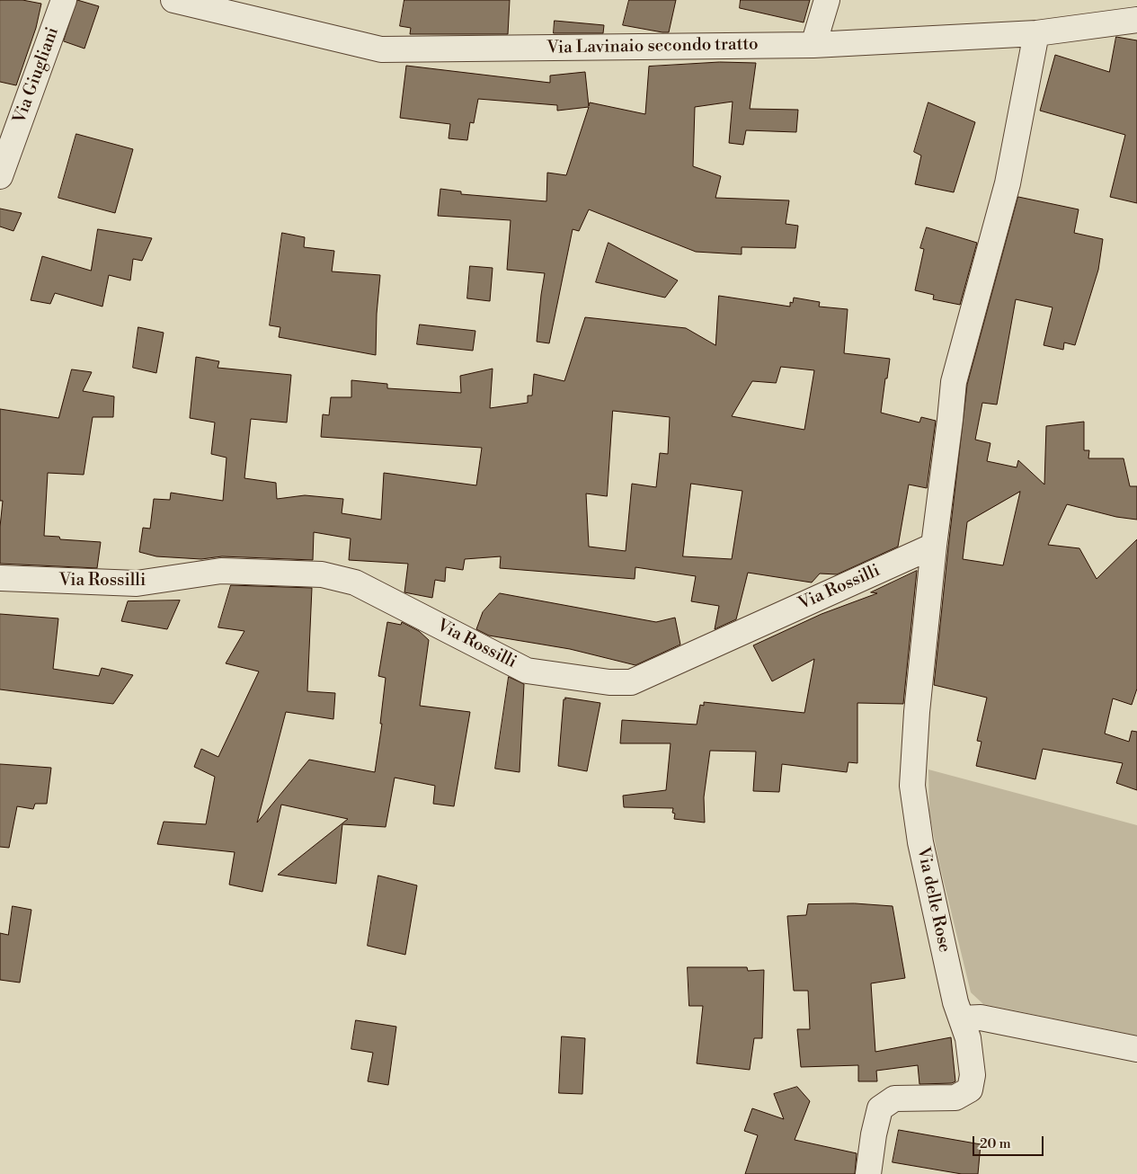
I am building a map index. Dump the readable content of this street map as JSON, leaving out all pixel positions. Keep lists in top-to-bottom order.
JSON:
{
  "streets": {
    "street": [
      "Via Lavinaio secondo tratto",
      "Via Giugliani",
      "Via Rossilli",
      "Via delle Rose"
    ]
  },
  "crossings": [
    ["Via Lavinaio secondo tratto", "Via delle Rose"],
    ["Via Rossilli", "Via delle Rose"]
  ],
  "scale_bar": "20 m"
}
